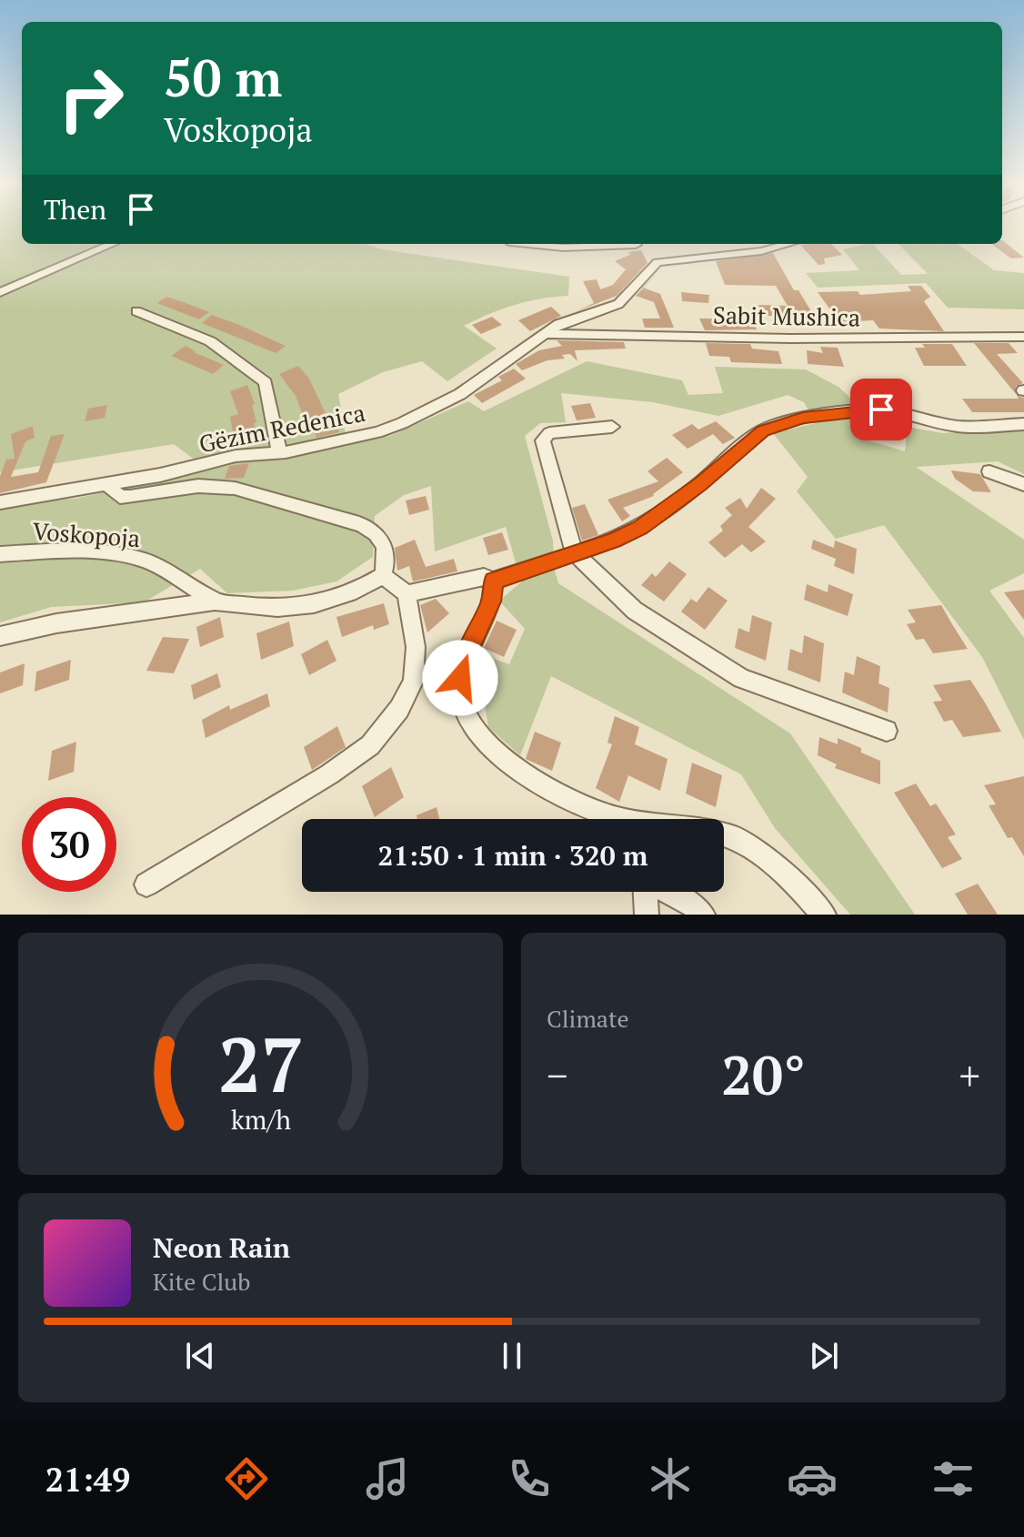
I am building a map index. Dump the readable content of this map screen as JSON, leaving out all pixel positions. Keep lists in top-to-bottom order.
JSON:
{
  "streets": {
    "street": ["Sabit Mushica", "Gëzim Redenica", "Voskopoja"]
  },
  "crossings": [
    ["Sabit Mushica", "Gëzim Redenica"]
  ],
  "page": {
    "turn": ["50 m", "Voskopoja"],
    "then": "Then",
    "limit": "30",
    "trip": "21:50 · 1 min · 320 m",
    "tile": "Climate",
    "heat": ["−", "20°", "+"],
    "song": ["Neon Rain", "Kite Club"],
    "tabs": "21:49",
    "gauge": ["27", "km/h"]
  }
}
